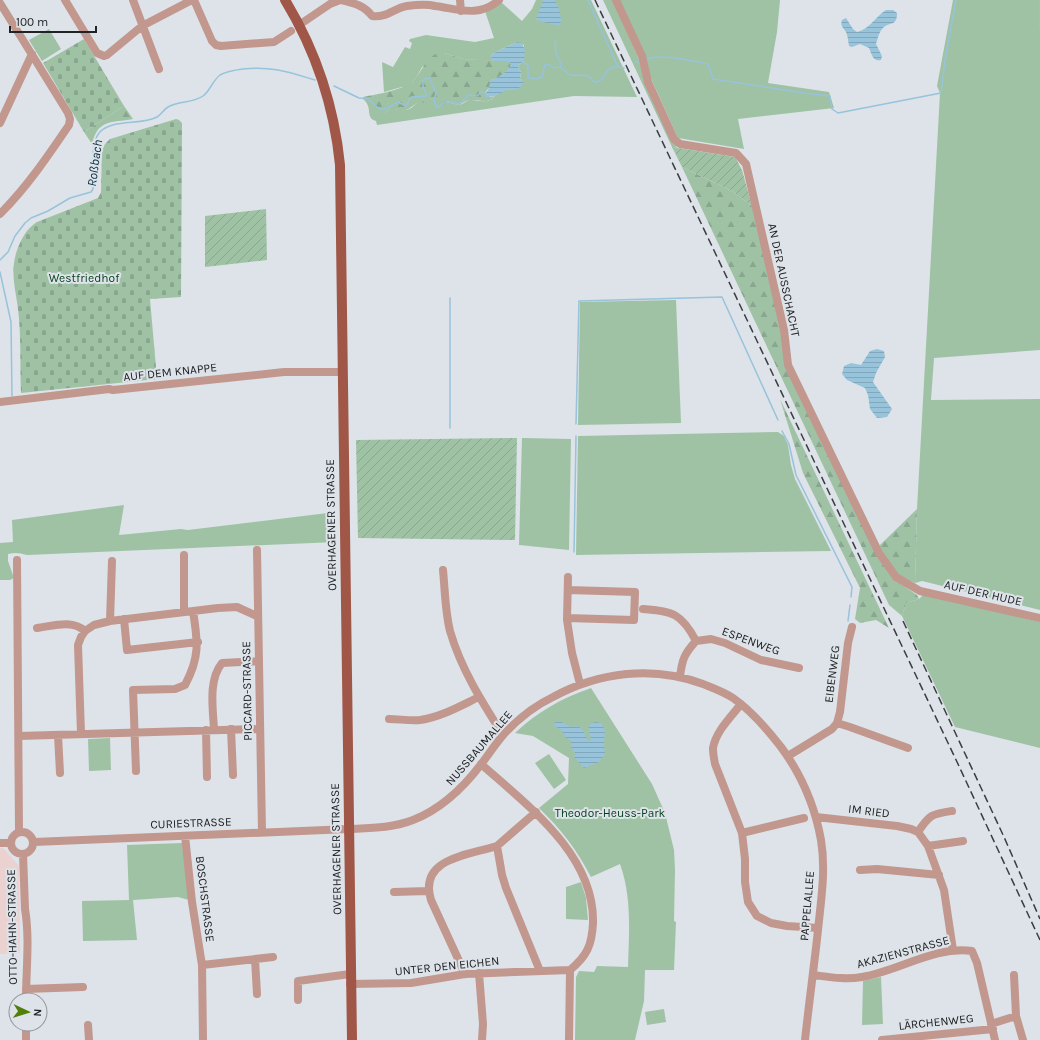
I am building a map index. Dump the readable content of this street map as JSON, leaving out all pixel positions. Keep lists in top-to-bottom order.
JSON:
{
  "streets": {
    "main road": ["OVERHAGENER STRASSE"],
    "street": [
      "AN DER AUSSCHACHT",
      "AUF DEM KNAPPE",
      "AUF DER HUDE",
      "ESPENWEG",
      "EIBENWEG",
      "PICCARD-STRASSE",
      "NUSSBAUMALLEE",
      "IM RIED",
      "CURIESTRASSE",
      "BOSCHSTRASSE",
      "PAPPELALLEE",
      "OTTO-HAHN-STRASSE",
      "AKAZIENSTRASSE",
      "UNTER DEN EICHEN",
      "LÄRCHENWEG"
    ]
  },
  "crossings": [
    ["AN DER AUSSCHACHT", "AUF DER HUDE"],
    ["AUF DEM KNAPPE", "OVERHAGENER STRASSE"],
    ["OVERHAGENER STRASSE", "NUSSBAUMALLEE"],
    ["OVERHAGENER STRASSE", "CURIESTRASSE"],
    ["OVERHAGENER STRASSE", "UNTER DEN EICHEN"],
    ["PICCARD-STRASSE", "CURIESTRASSE"],
    ["NUSSBAUMALLEE", "CURIESTRASSE"],
    ["NUSSBAUMALLEE", "PAPPELALLEE"],
    ["IM RIED", "PAPPELALLEE"],
    ["CURIESTRASSE", "BOSCHSTRASSE"],
    ["CURIESTRASSE", "OTTO-HAHN-STRASSE"],
    ["PAPPELALLEE", "AKAZIENSTRASSE"],
    ["AKAZIENSTRASSE", "LÄRCHENWEG"]
  ],
  "water": ["Roßbach"],
  "parks": ["Westfriedhof", "Theodor-Heuss-Park"],
  "scale_bar": "100 m",
  "north": "right"
}
